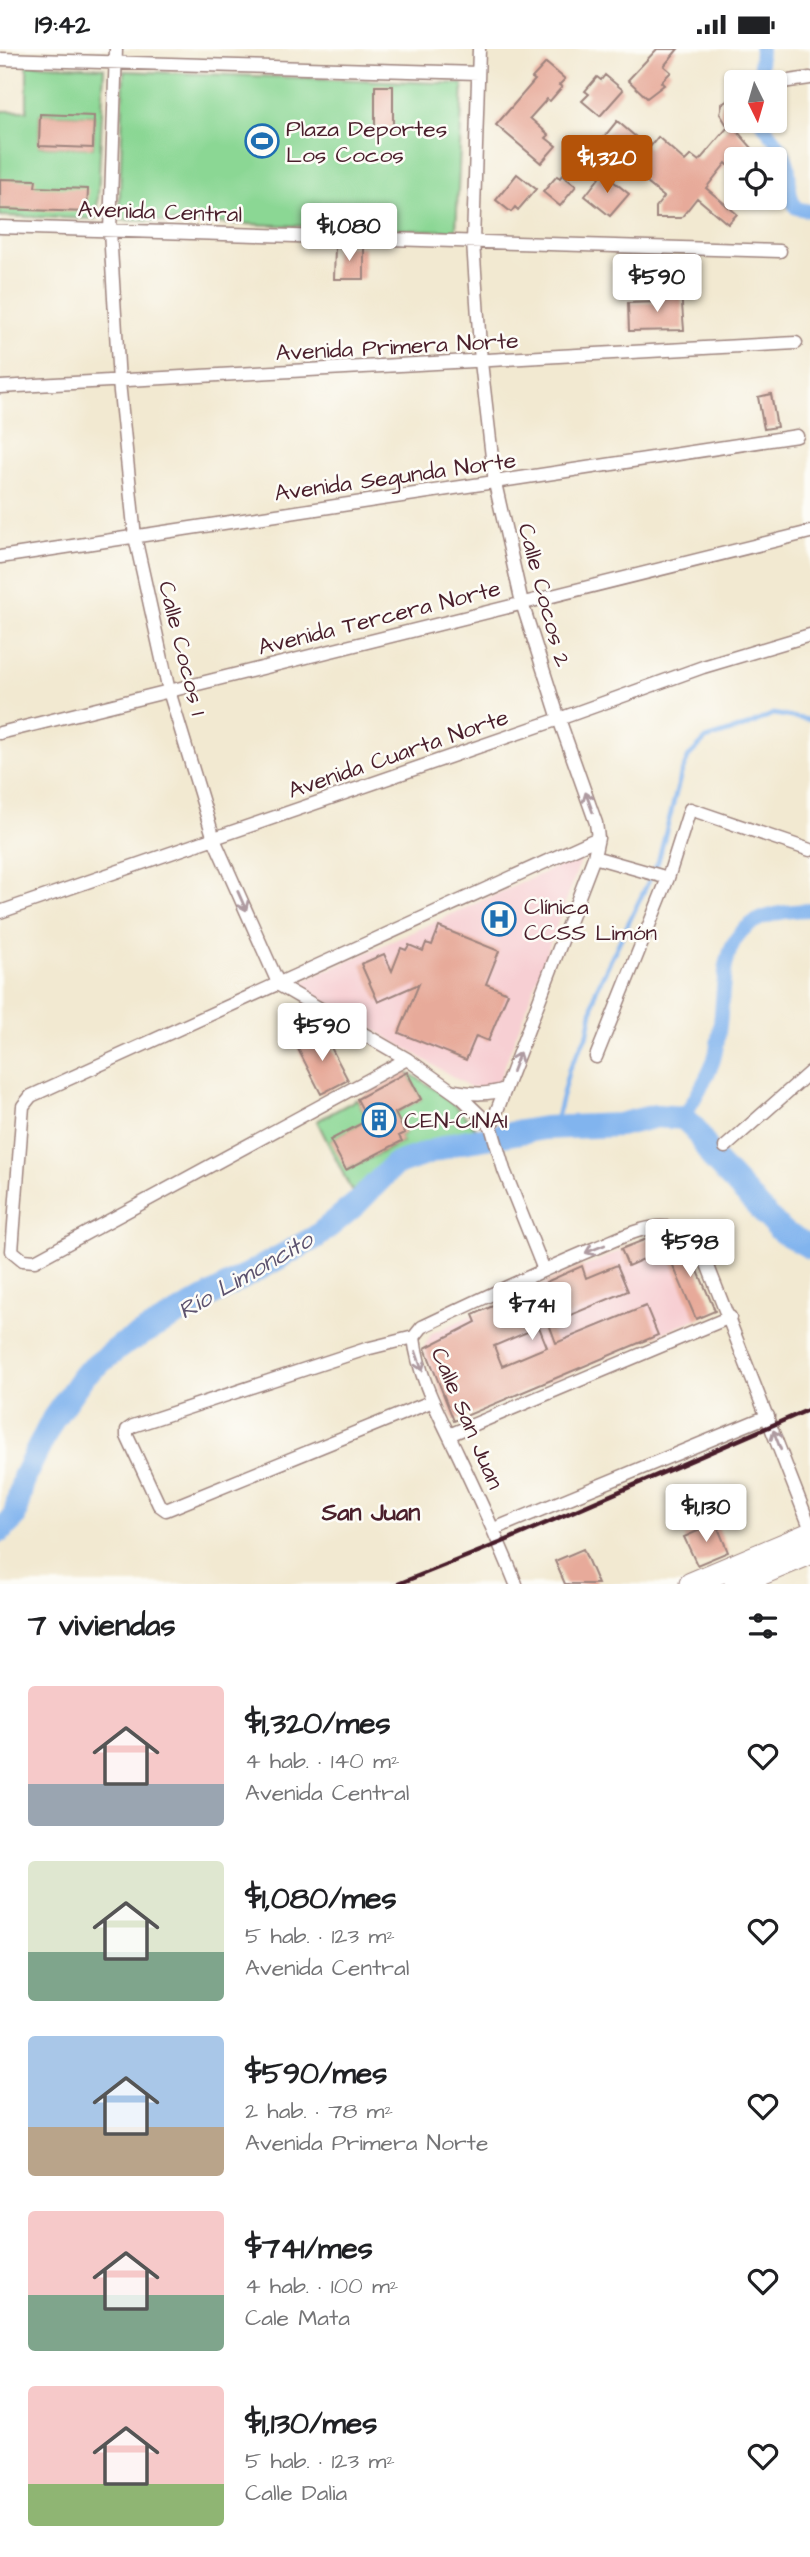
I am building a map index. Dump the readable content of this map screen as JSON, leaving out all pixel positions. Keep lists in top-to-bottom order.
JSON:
{
  "streets": {
    "street": [
      "Avenida Central",
      "Avenida Primera Norte",
      "Avenida Segunda Norte",
      "Calle Cocos 2",
      "Avenida Tercera Norte",
      "Calle Cocos 1",
      "Avenida Cuarta Norte",
      "Calle San Juan"
    ]
  },
  "crossings": [
    ["Avenida Central", "Calle Cocos 2"],
    ["Avenida Central", "Calle Cocos 1"],
    ["Avenida Primera Norte", "Calle Cocos 2"],
    ["Avenida Primera Norte", "Calle Cocos 1"],
    ["Avenida Segunda Norte", "Calle Cocos 2"],
    ["Avenida Segunda Norte", "Calle Cocos 1"],
    ["Calle Cocos 2", "Avenida Tercera Norte"],
    ["Calle Cocos 2", "Avenida Cuarta Norte"],
    ["Avenida Tercera Norte", "Calle Cocos 1"],
    ["Calle Cocos 1", "Avenida Cuarta Norte"]
  ],
  "districts": ["San Juan"],
  "water": ["Río Limoncito"],
  "places": {
    "sports": ["Plaza Deportes Los Cocos"],
    "hospital": ["Clínica CCSS Limón"],
    "building": ["CEN-CINAI"]
  },
  "north": "bottom",
  "page": {
    "status": "19:42",
    "price": [
      "$1,320",
      "$1,080",
      "$590",
      "$590",
      "$598",
      "$741",
      "$1,130"
    ],
    "heading": "7 viviendas",
    "list": [
      {
        "name": "$1,320/mes",
        "note": "4 hab. · 140 m² · Avenida Central"
      },
      {
        "name": "$1,080/mes",
        "note": "5 hab. · 123 m² · Avenida Central"
      },
      {
        "name": "$590/mes",
        "note": "2 hab. · 78 m² · Avenida Primera Norte"
      },
      {
        "name": "$741/mes",
        "note": "4 hab. · 100 m² · Cale Mata"
      },
      {
        "name": "$1,130/mes",
        "note": "5 hab. · 123 m² · Calle Dalia"
      }
    ]
  }
}
